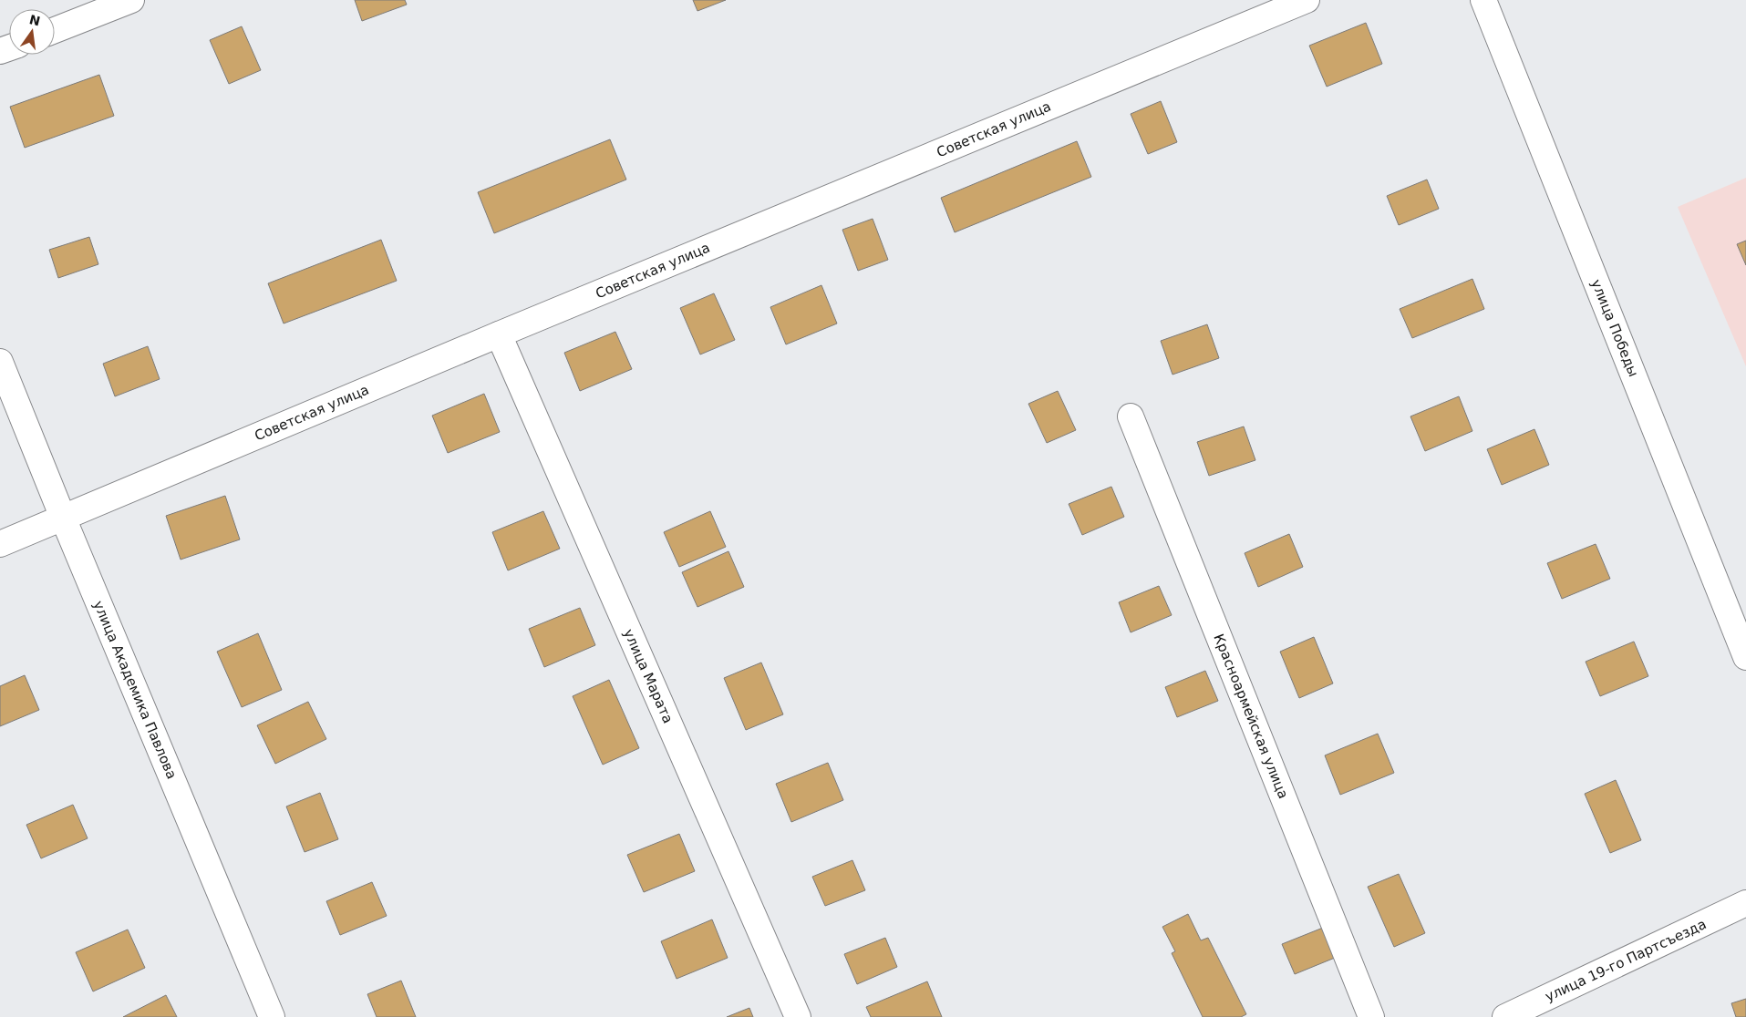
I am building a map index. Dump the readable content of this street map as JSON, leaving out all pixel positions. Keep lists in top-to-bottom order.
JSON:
{
  "streets": {
    "street": [
      "Советская улица",
      "улица Победы",
      "улица Марата",
      "улица Академика Павлова",
      "Красноармейская улица",
      "улица 19-го Партсъезда"
    ]
  },
  "crossings": [
    ["Советская улица", "улица Марата"],
    ["Советская улица", "улица Академика Павлова"]
  ],
  "north": "top"
}
